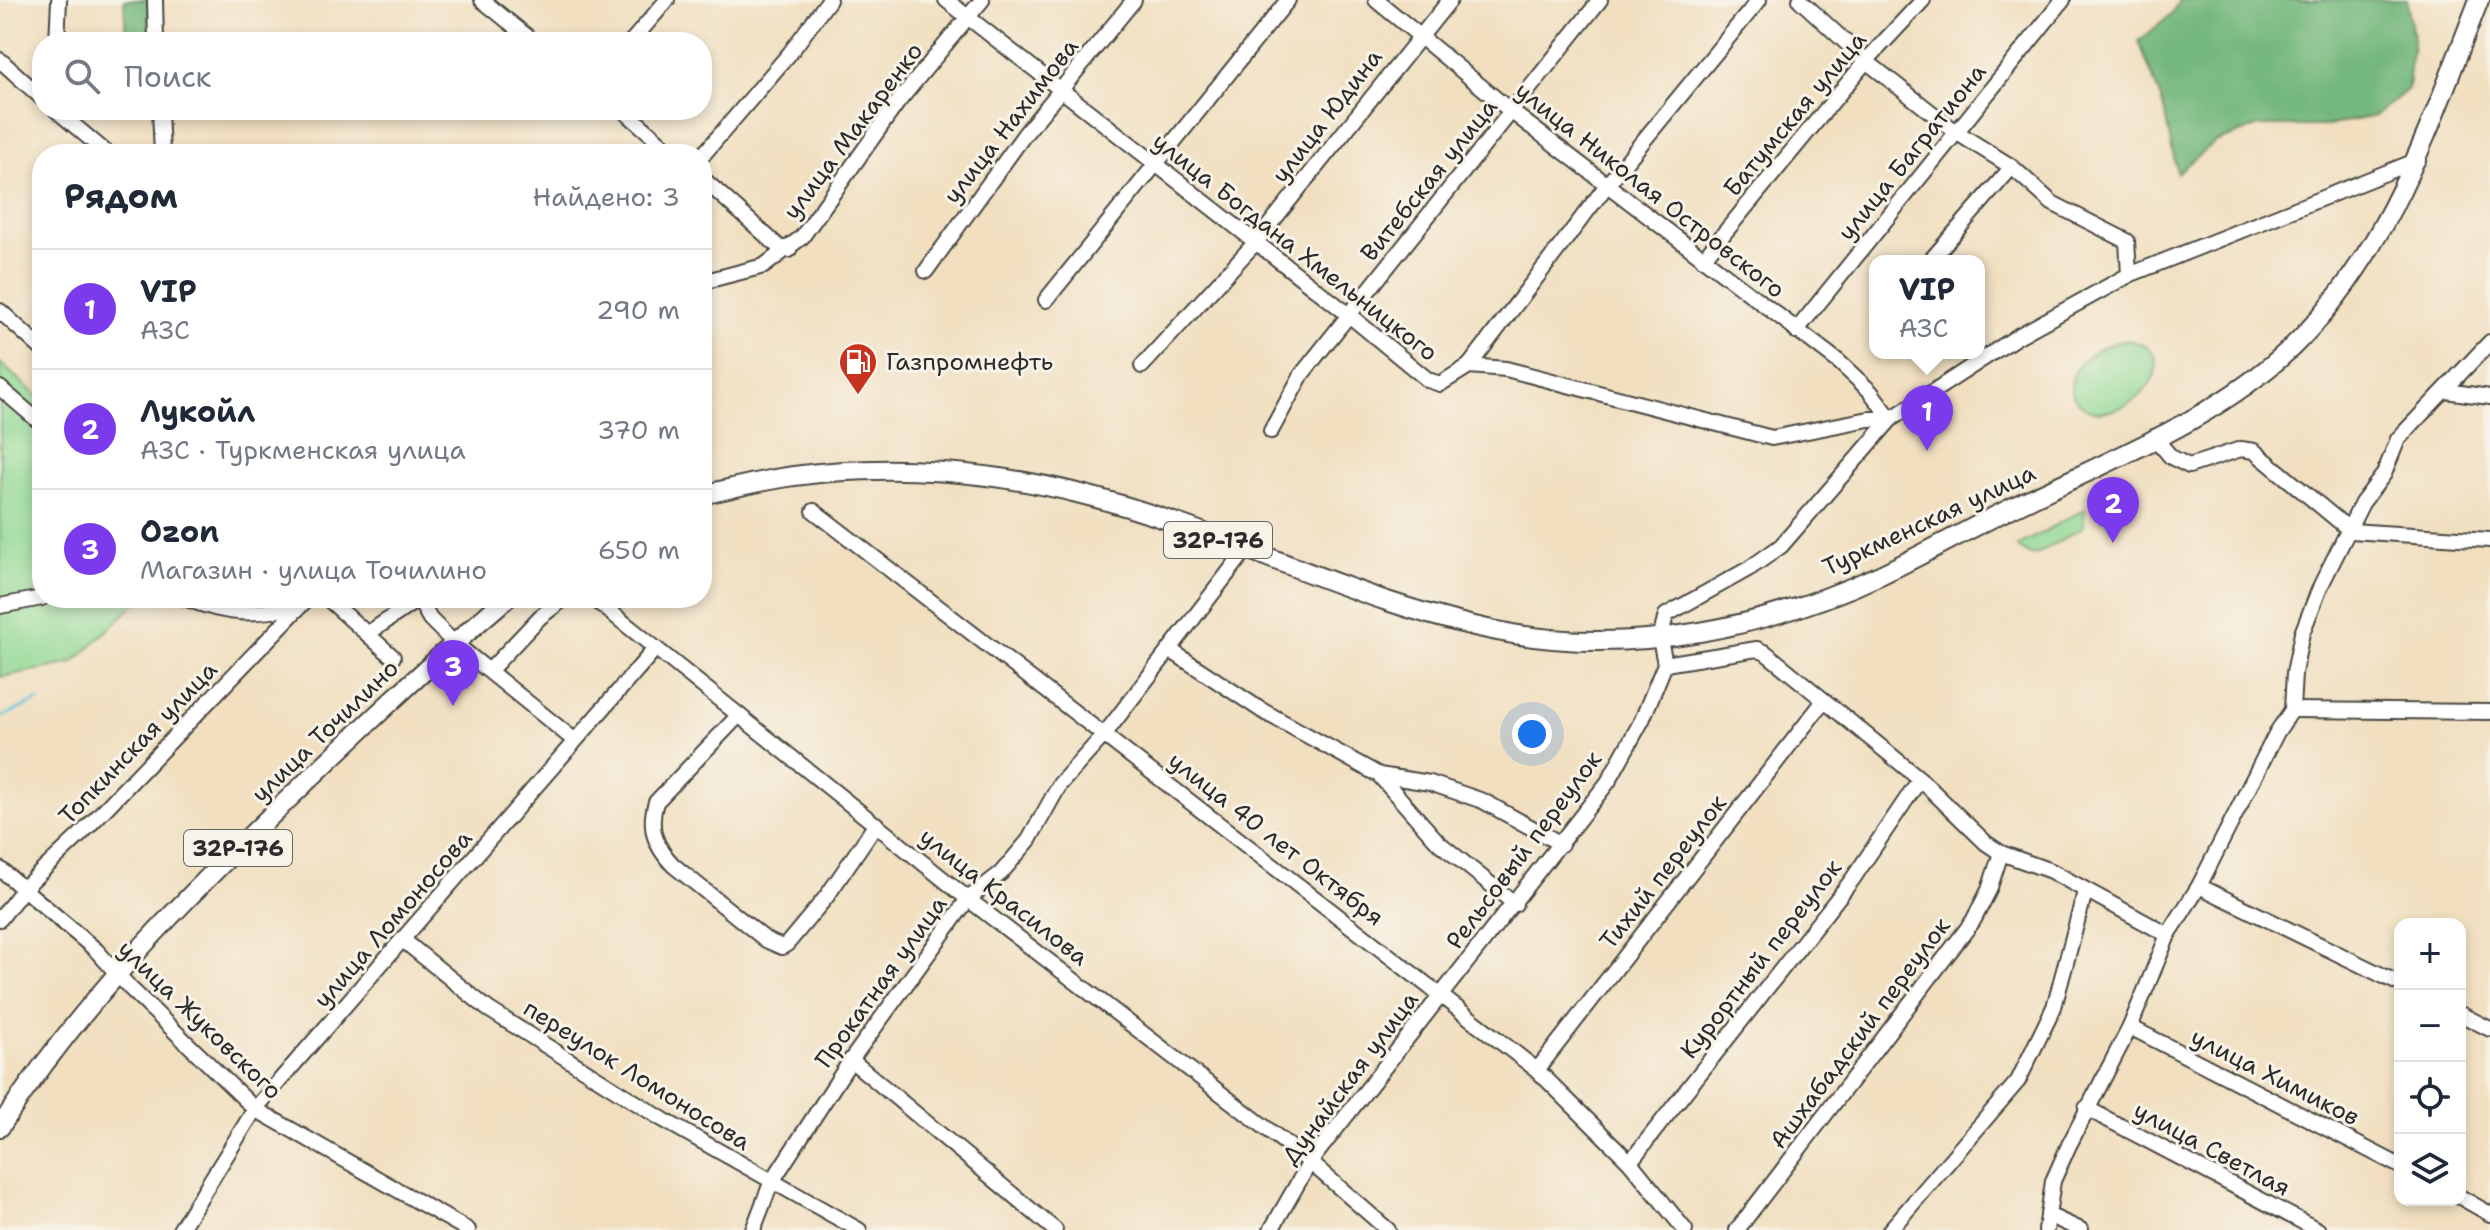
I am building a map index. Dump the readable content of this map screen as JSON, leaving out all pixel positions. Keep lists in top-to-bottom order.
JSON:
{
  "streets": {
    "main road": ["Туркменская улица", "32Р-176", "улица Точилино"],
    "street": [
      "Батумская улица",
      "улица Юдина",
      "улица Нахимова",
      "улица Макаренко",
      "улица Багратиона",
      "Витебская улица",
      "улица Николая Островского",
      "улица Богдана Хмельницкого",
      "Топкинская улица",
      "улица 40 лет Октября",
      "Рельсовый переулок",
      "Тихий переулок",
      "улица Красилова",
      "улица Ломоносова",
      "Курортный переулок",
      "Прокатная улица",
      "улица Жуковского",
      "Ашхабадский переулок",
      "переулок Ломоносова",
      "улица Химиков",
      "Дунайская улица",
      "улица Светлая"
    ]
  },
  "crossings": [
    ["Батумская улица", "улица Николая Островского"],
    ["улица Юдина", "улица Николая Островского"],
    ["улица Юдина", "улица Богдана Хмельницкого"],
    ["улица Нахимова", "улица Богдана Хмельницкого"],
    ["улица Макаренко", "улица Богдана Хмельницкого"],
    ["улица Багратиона", "улица Николая Островского"],
    ["Витебская улица", "улица Николая Островского"],
    ["Витебская улица", "улица Богдана Хмельницкого"],
    ["улица Николая Островского", "улица Богдана Хмельницкого"],
    ["Туркменская улица", "Прокатная улица"],
    ["улица Точилино", "улица Жуковского"],
    ["Топкинская улица", "улица Жуковского"],
    ["улица 40 лет Октября", "Рельсовый переулок"],
    ["улица 40 лет Октября", "Тихий переулок"],
    ["улица 40 лет Октября", "Курортный переулок"],
    ["улица 40 лет Октября", "Прокатная улица"],
    ["улица 40 лет Октября", "Дунайская улица"],
    ["Рельсовый переулок", "Дунайская улица"],
    ["улица Красилова", "улица Ломоносова"],
    ["улица Красилова", "Прокатная улица"],
    ["улица Красилова", "Дунайская улица"],
    ["улица Ломоносова", "улица Жуковского"],
    ["улица Ломоносова", "переулок Ломоносова"],
    ["Прокатная улица", "переулок Ломоносова"]
  ],
  "places": {
    "fuel station": ["Газпромнефть"]
  },
  "page": {
    "search": "Поиск",
    "heading": ["Рядом", "Найдено: 3"],
    "list": [
      {
        "mark": "1",
        "name": "VIP",
        "note": "АЗС",
        "value": "290 m"
      },
      {
        "mark": "2",
        "name": "Лукойл",
        "note": "АЗС · Туркменская улица",
        "value": "370 m"
      },
      {
        "mark": "3",
        "name": "Ozon",
        "note": "Магазин · улица Точилино",
        "value": "650 m"
      }
    ],
    "popup": ["VIP", "АЗС"],
    "pins": ["1", "2", "3"],
    "map_buttons": ["+", "−"]
  }
}
